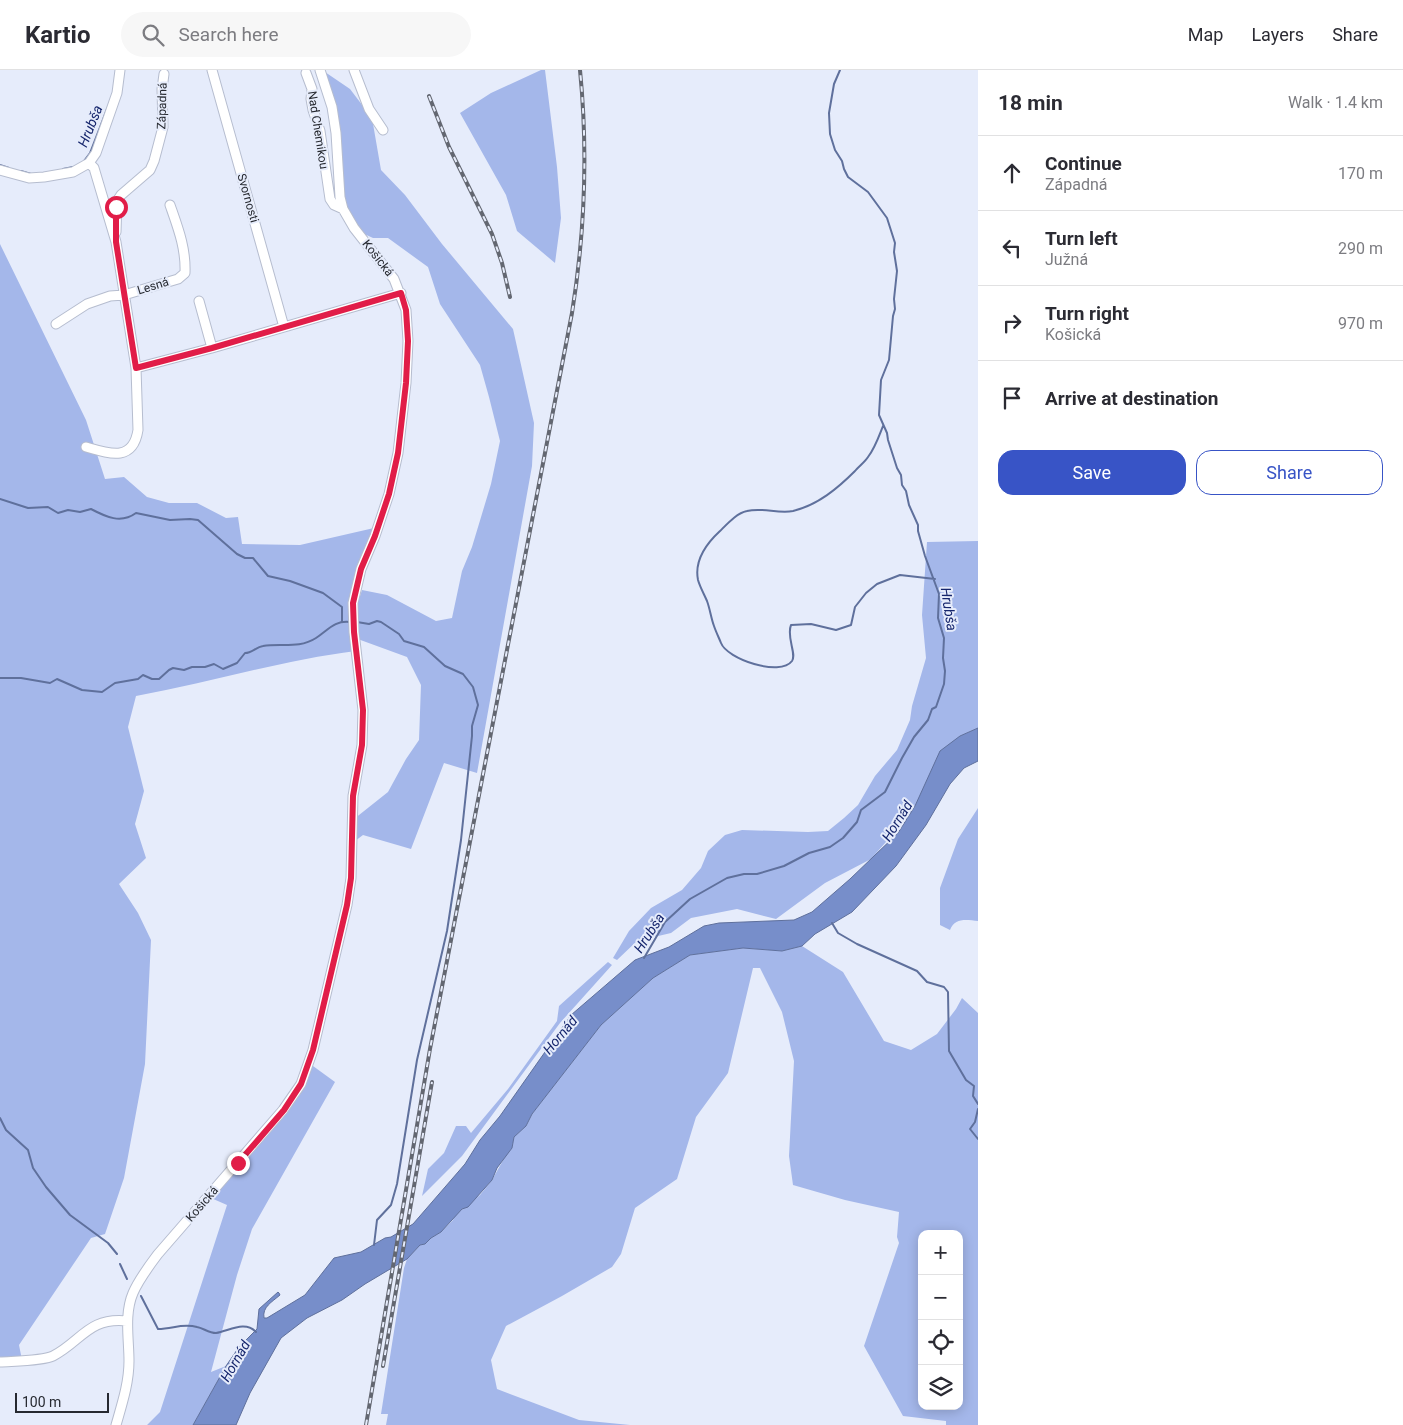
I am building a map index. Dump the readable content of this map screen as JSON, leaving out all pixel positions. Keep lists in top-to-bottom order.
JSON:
{
  "streets": {
    "street": [
      "Západná",
      "Nad Chemikou",
      "Svornosti",
      "Košická",
      "Lesná"
    ]
  },
  "crossings": [
    ["Západná", "Lesná"],
    ["Nad Chemikou", "Košická"]
  ],
  "water": ["Hrubša", "Hornád"],
  "scale_bar": "100 m",
  "page": {
    "header": "Kartio",
    "search": "Search here",
    "nav": ["Map", "Layers", "Share"],
    "heading": ["18 min", "Walk · 1.4 km"],
    "list": [
      ["Continue", "Západná", "170 m"],
      ["Turn left", "Južná", "290 m"],
      ["Turn right", "Košická", "970 m"],
      "Arrive at destination"
    ],
    "buttons": ["Save", "Share"],
    "map_buttons": ["+", "−"],
    "scale": "100 m"
  }
}
